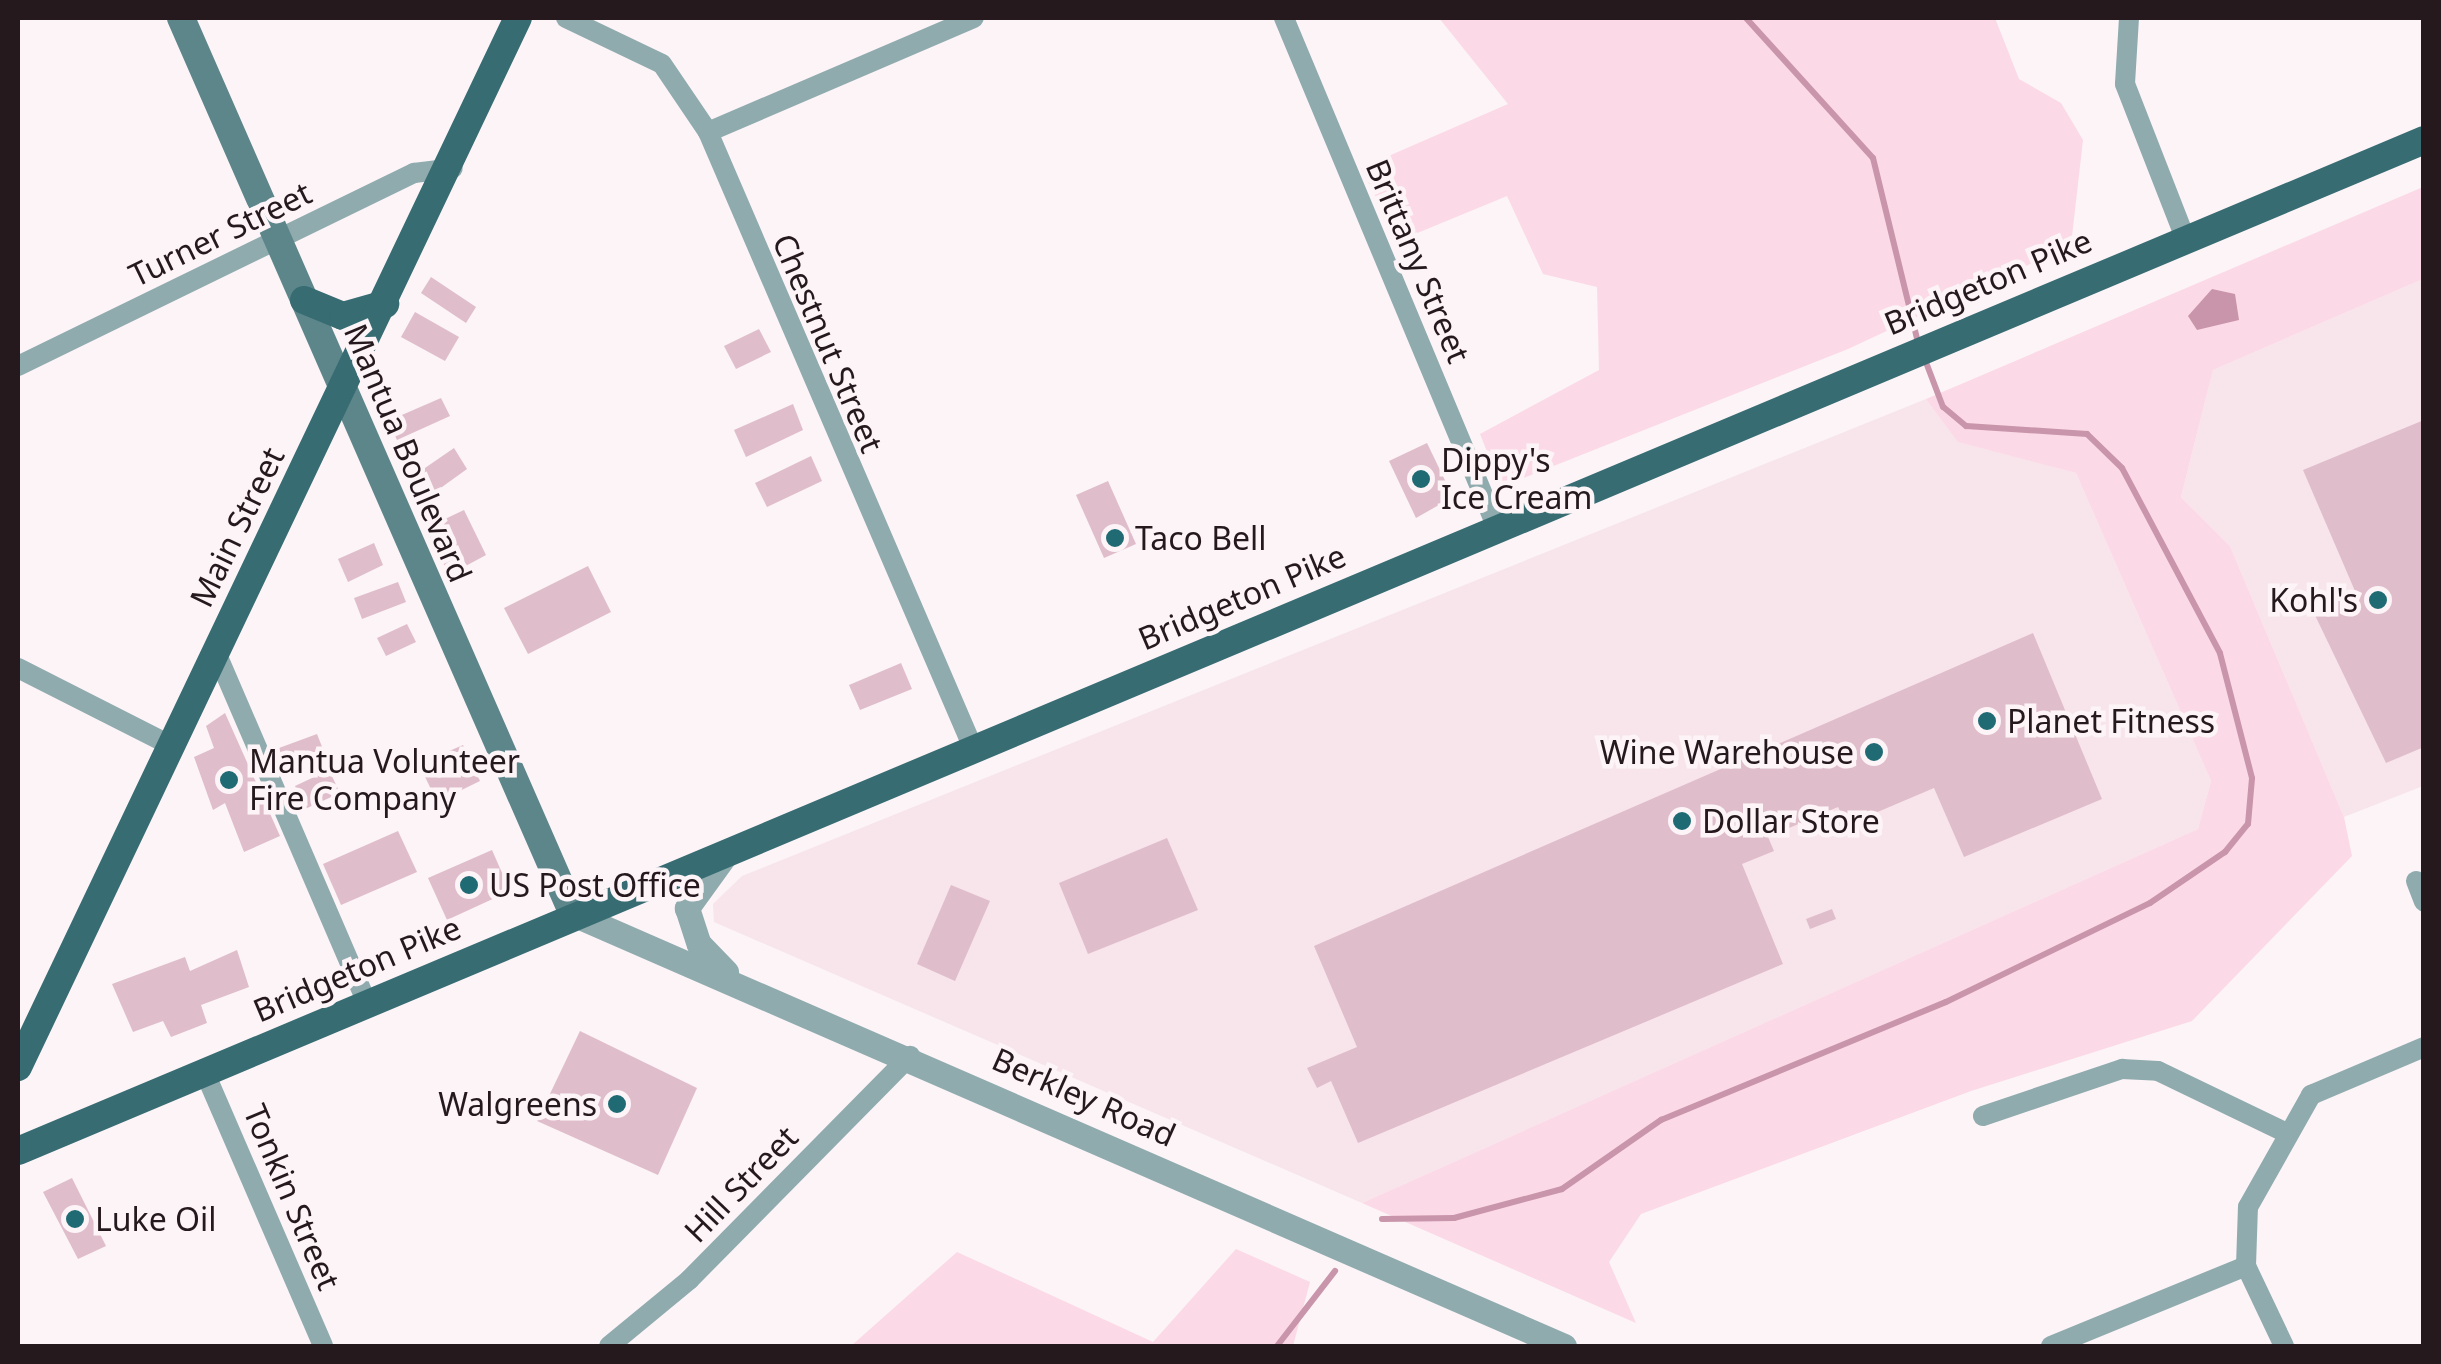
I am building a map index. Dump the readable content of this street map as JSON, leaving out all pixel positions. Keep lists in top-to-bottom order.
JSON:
{
  "streets": {
    "main road": ["Bridgeton Pike", "Mantua Boulevard", "Main Street"],
    "street": [
      "Turner Street",
      "Brittany Street",
      "Chestnut Street",
      "Berkley Road",
      "Hill Street",
      "Tonkin Street"
    ]
  },
  "crossings": [
    ["Turner Street", "Mantua Boulevard"],
    ["Turner Street", "Main Street"],
    ["Brittany Street", "Bridgeton Pike"],
    ["Bridgeton Pike", "Chestnut Street"],
    ["Bridgeton Pike", "Mantua Boulevard"],
    ["Bridgeton Pike", "Berkley Road"],
    ["Bridgeton Pike", "Tonkin Street"],
    ["Mantua Boulevard", "Main Street"],
    ["Mantua Boulevard", "Berkley Road"],
    ["Berkley Road", "Hill Street"]
  ],
  "places": [
    "Dippy's Ice Cream",
    "Taco Bell",
    "Kohl's",
    "Planet Fitness",
    "Wine Warehouse",
    "Mantua Volunteer Fire Company",
    "Dollar Store",
    "US Post Office",
    "Walgreens",
    "Luke Oil"
  ]
}
